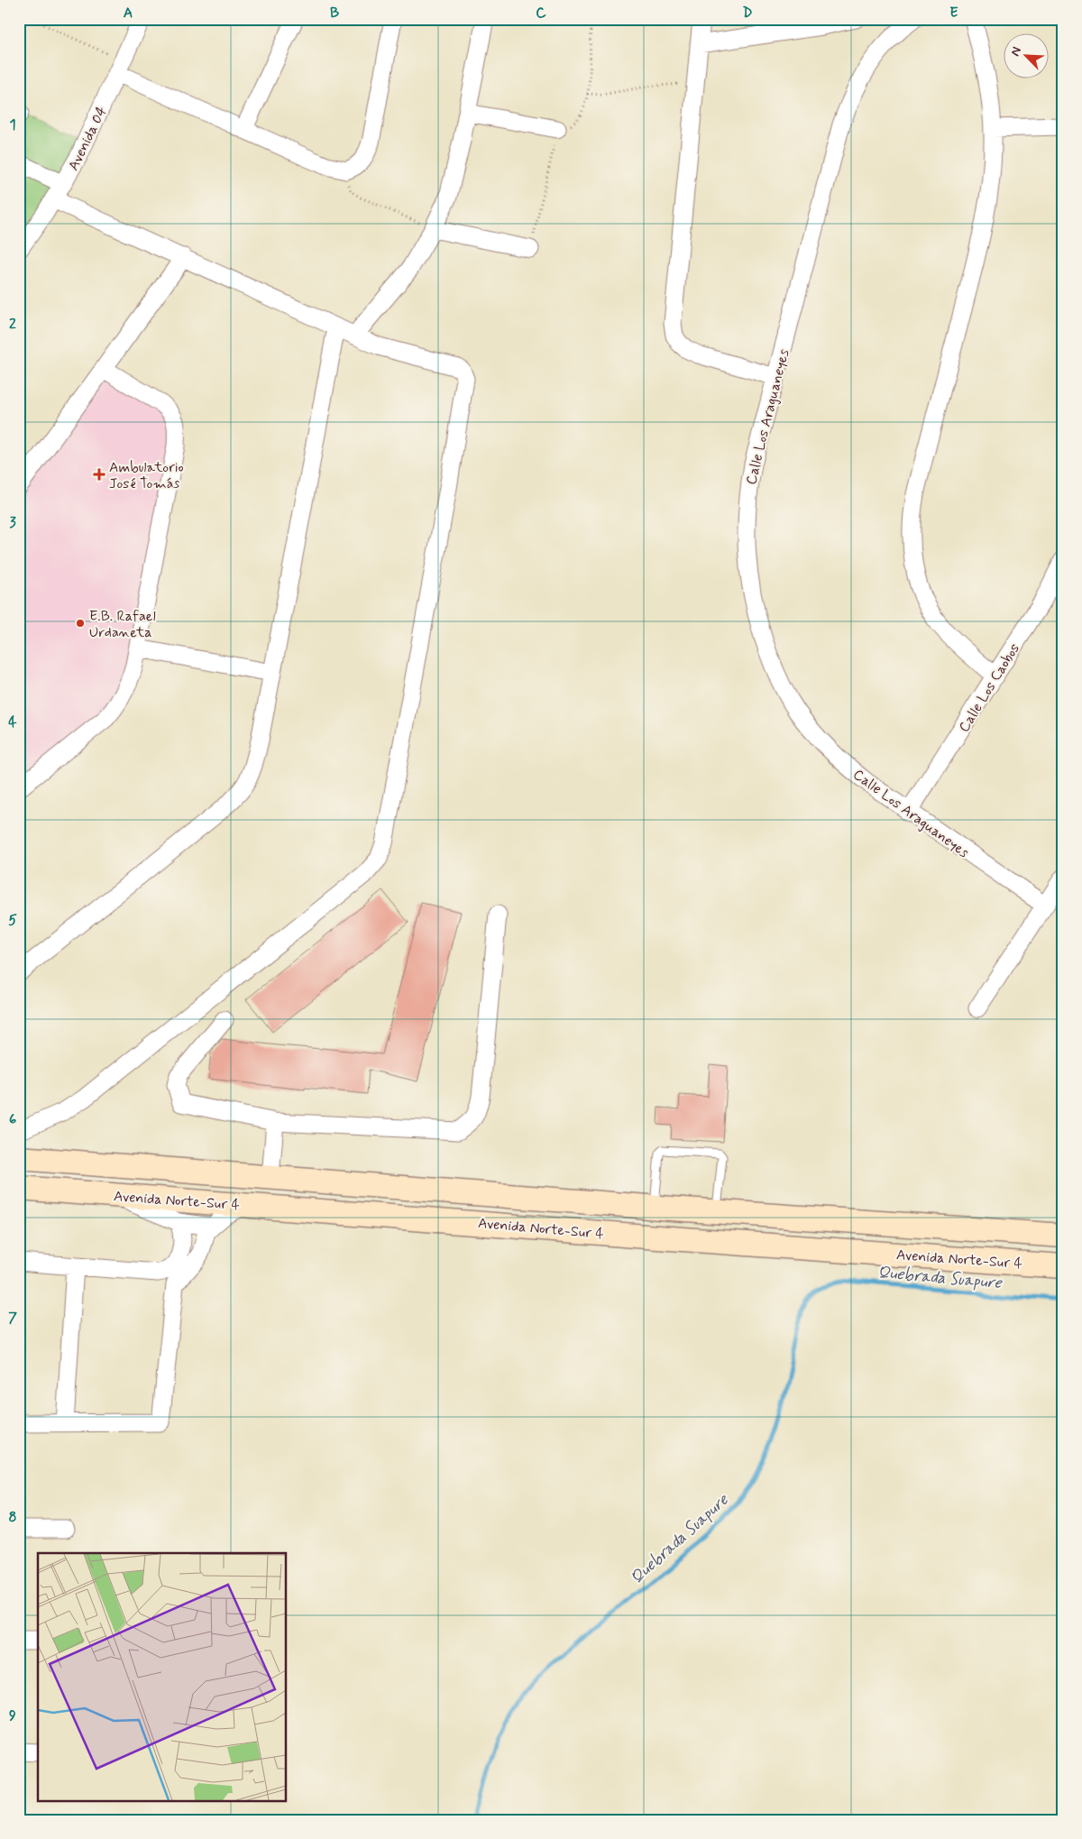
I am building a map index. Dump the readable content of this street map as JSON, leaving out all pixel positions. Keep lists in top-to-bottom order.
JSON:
{
  "streets": {
    "main road": ["Avenida Norte-Sur 4"],
    "street": ["Avenida 04", "Calle Los Araguaneyes", "Calle Los Caobos"]
  },
  "crossings": [
    ["Calle Los Araguaneyes", "Calle Los Caobos"]
  ],
  "water": ["Quebrada Suapure"],
  "places": {
    "health": ["Ambulatorio José Tomás"],
    "other": ["E.B. Rafael Urdaneta"]
  },
  "north": "top left",
  "grid": {
    "columns": [
      "A",
      "B",
      "C",
      "D",
      "E"
    ],
    "rows": [
      "1",
      "2",
      "3",
      "4",
      "5",
      "6",
      "7",
      "8",
      "9"
    ]
  }
}
